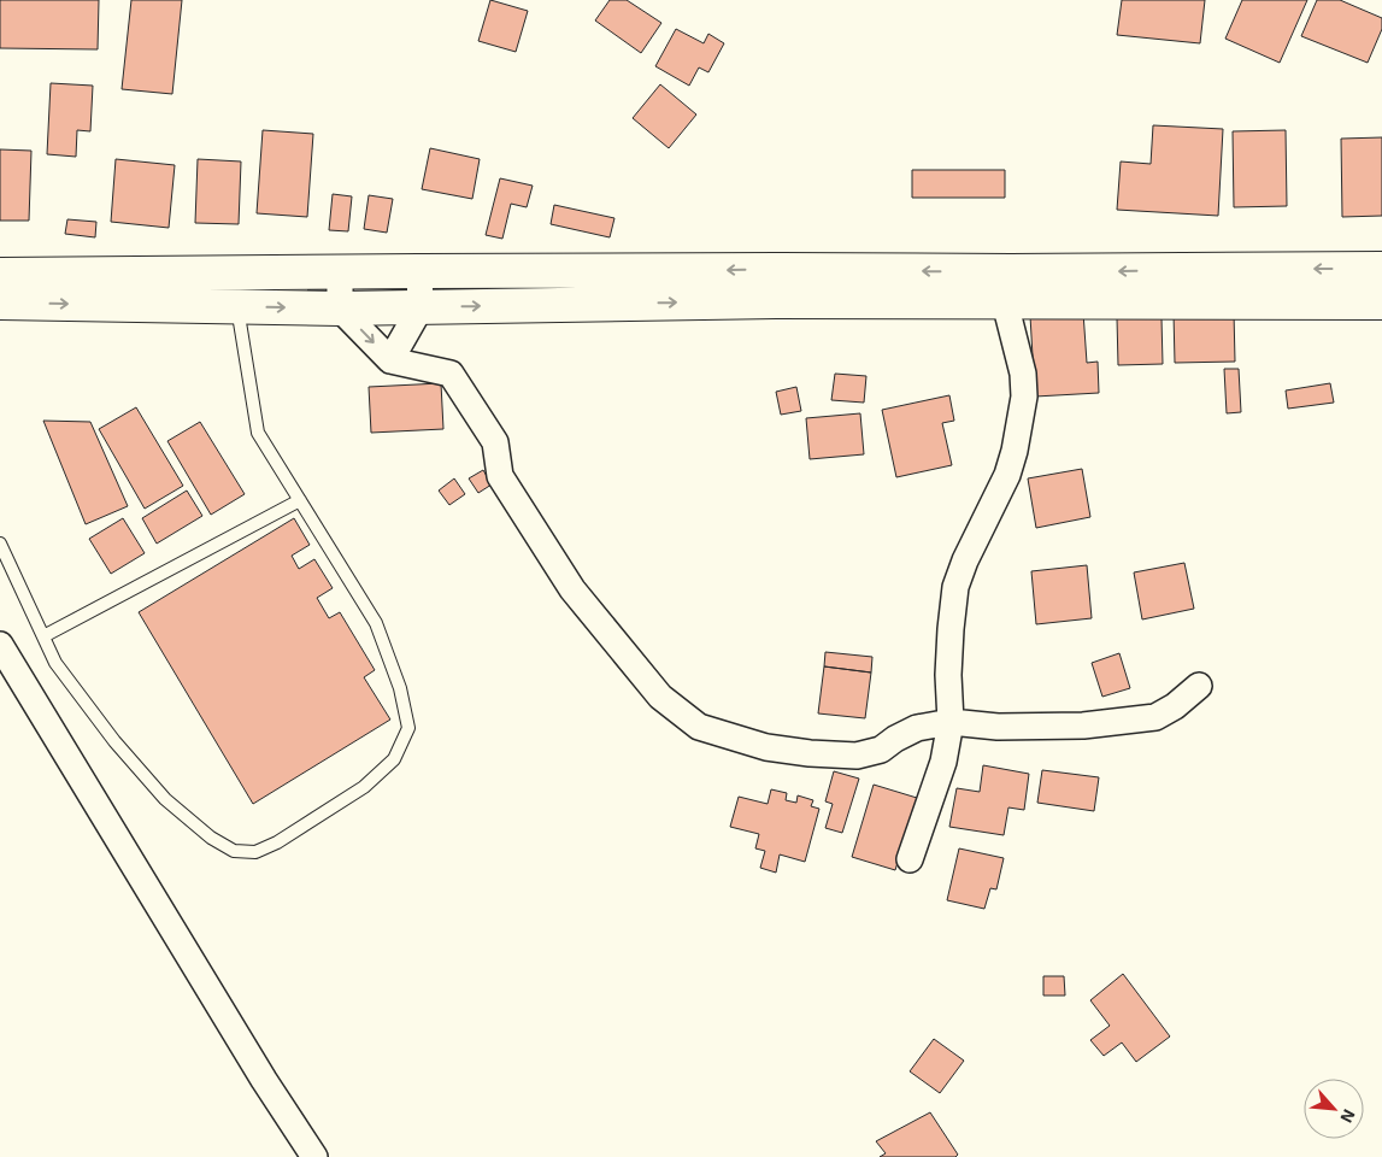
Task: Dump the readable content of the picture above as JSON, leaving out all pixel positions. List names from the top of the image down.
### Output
{
  "north": "bottom right"
}
